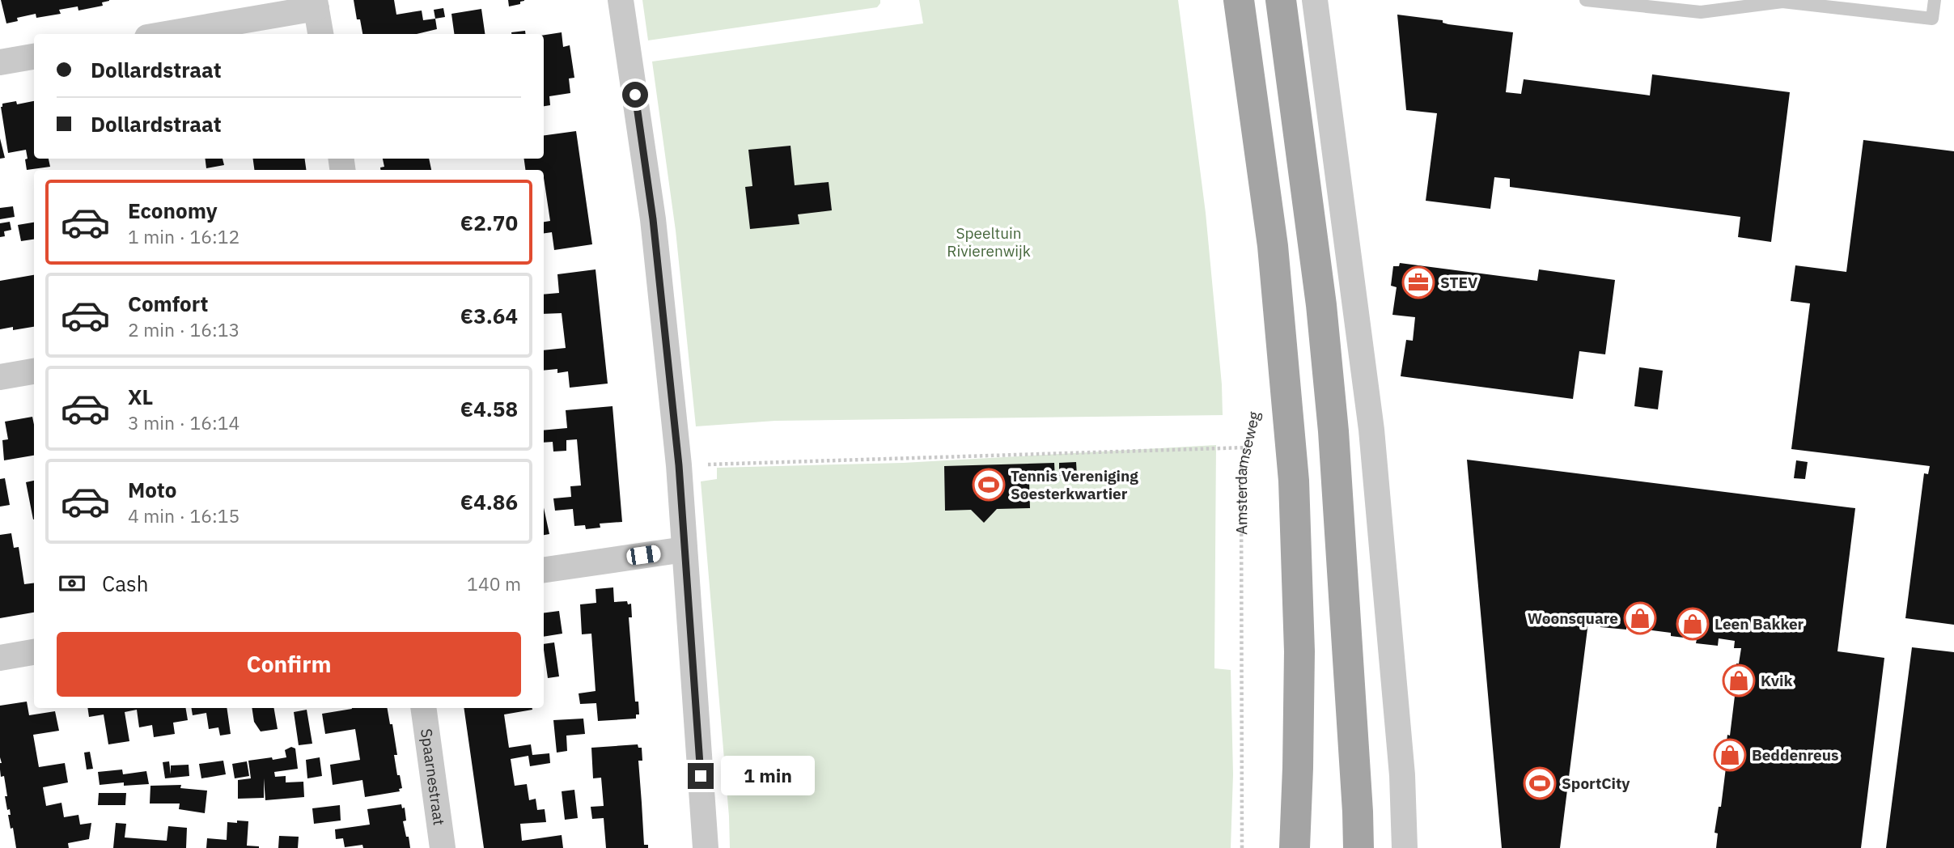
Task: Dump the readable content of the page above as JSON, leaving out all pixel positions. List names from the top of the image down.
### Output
{
  "streets": {
    "street": ["Spaarnestraat"],
    "path": ["Amsterdamseweg"]
  },
  "parks": ["Speeltuin Rivierenwijk"],
  "places": {
    "office": ["STEV"],
    "sports": ["Tennis Vereniging Soesterkwartier", "SportCity"],
    "shop": [
      "Woonsquare",
      "Leen Bakker",
      "Kvik",
      "Beddenreus"
    ]
  },
  "page": {
    "banner": ["Dollardstraat", "Dollardstraat"],
    "list": [
      {
        "name": "Economy",
        "note": "1 min · 16:12",
        "value": "€2.70"
      },
      {
        "name": "Comfort",
        "note": "2 min · 16:13",
        "value": "€3.64"
      },
      {
        "name": "XL",
        "note": "3 min · 16:14",
        "value": "€4.58"
      },
      {
        "name": "Moto",
        "note": "4 min · 16:15",
        "value": "€4.86"
      }
    ],
    "pay": ["Cash", "140 m"],
    "buttons": "Confirm",
    "bubble": "1 min"
  }
}
